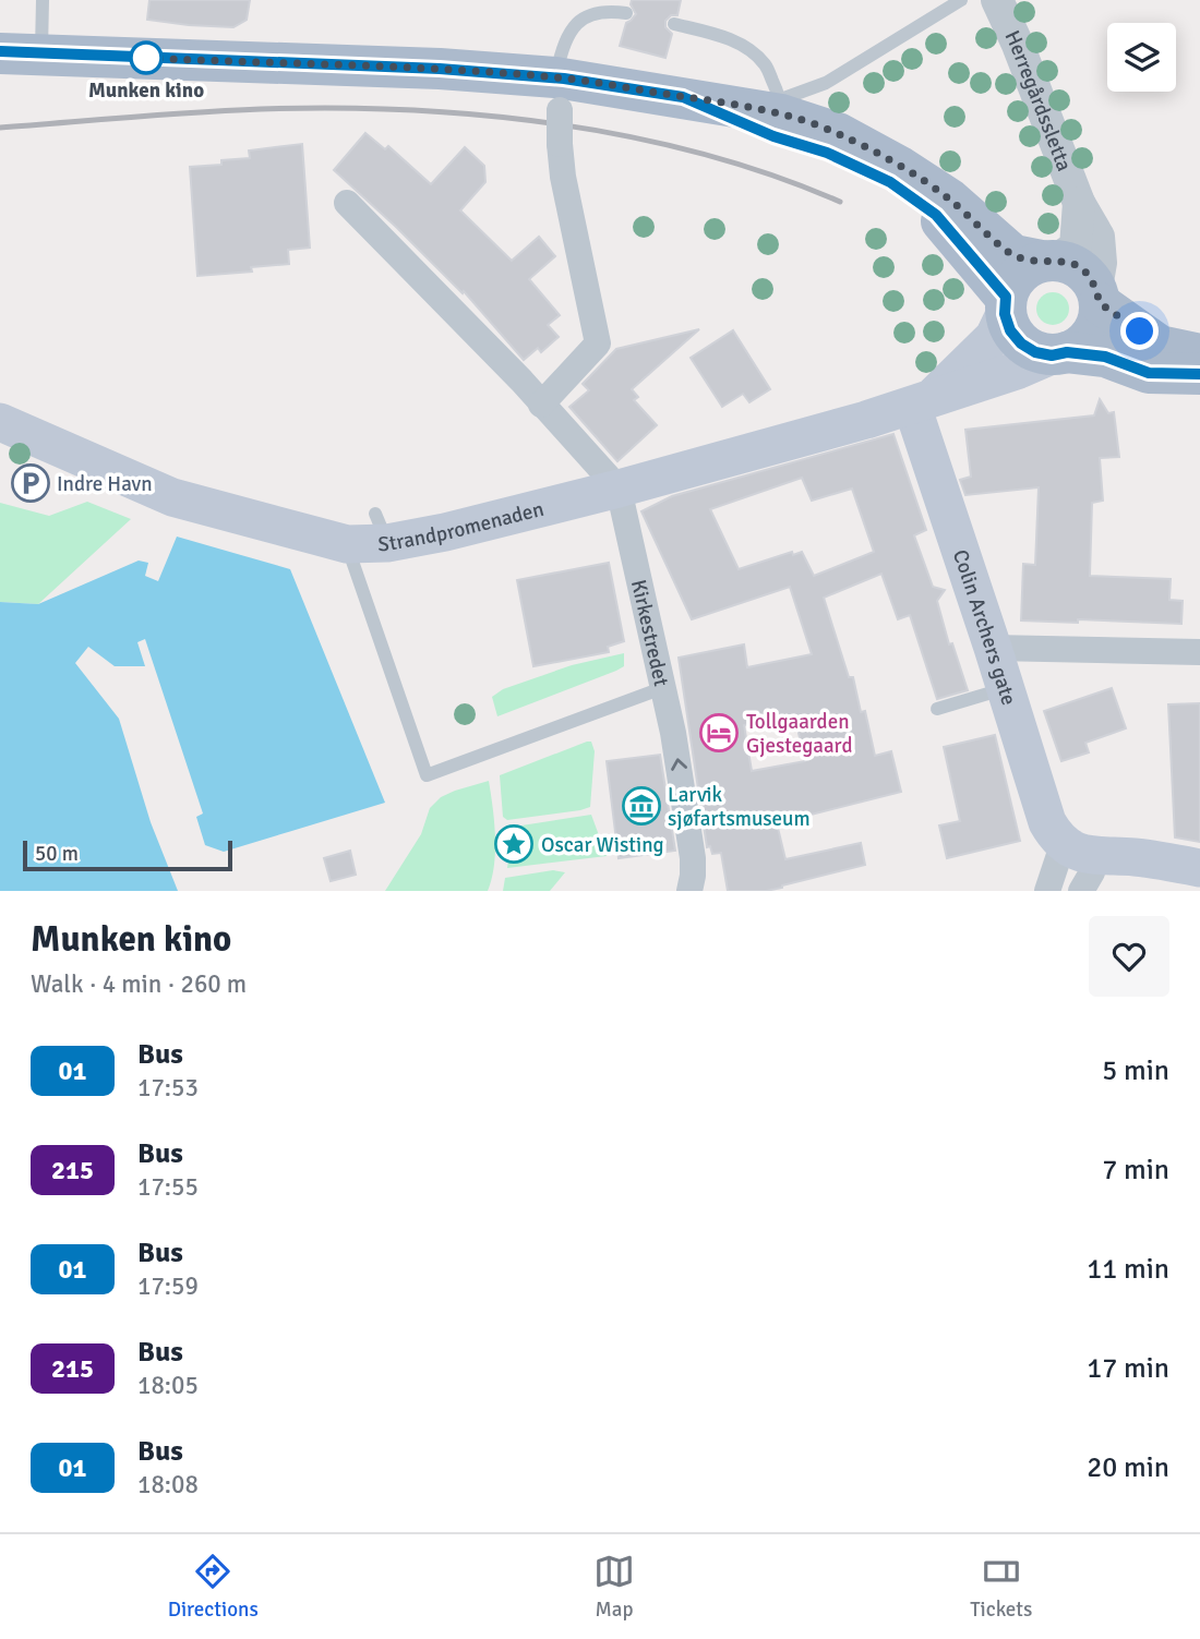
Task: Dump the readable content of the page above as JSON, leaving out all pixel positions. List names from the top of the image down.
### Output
{
  "streets": {
    "main road": ["Strandpromenaden", "Colin Archers gate"],
    "street": ["Herregårdssletta", "Kirkestredet"]
  },
  "crossings": [
    ["Herregårdssletta", "Strandpromenaden"],
    ["Strandpromenaden", "Colin Archers gate"],
    ["Strandpromenaden", "Kirkestredet"]
  ],
  "one_way": ["Kirkestredet"],
  "places": {
    "other": ["Munken kino"],
    "parking": ["Indre Havn"],
    "hotel": ["Tollgaarden Gjestegaard"],
    "museum": ["Larvik sjøfartsmuseum"],
    "place": ["Oscar Wisting"]
  },
  "lines": ["bus line 01"],
  "scale_bar": "50 m",
  "page": {
    "scale": "50 m",
    "heading": ["Munken kino", "Walk · 4 min · 260 m"],
    "list": [
      {
        "mark": "01",
        "name": "Bus",
        "note": "17:53",
        "value": "5 min"
      },
      {
        "mark": "215",
        "name": "Bus",
        "note": "17:55",
        "value": "7 min"
      },
      {
        "mark": "01",
        "name": "Bus",
        "note": "17:59",
        "value": "11 min"
      },
      {
        "mark": "215",
        "name": "Bus",
        "note": "18:05",
        "value": "17 min"
      },
      {
        "mark": "01",
        "name": "Bus",
        "note": "18:08",
        "value": "20 min"
      }
    ],
    "tabs": ["Directions", "Map", "Tickets"]
  }
}
